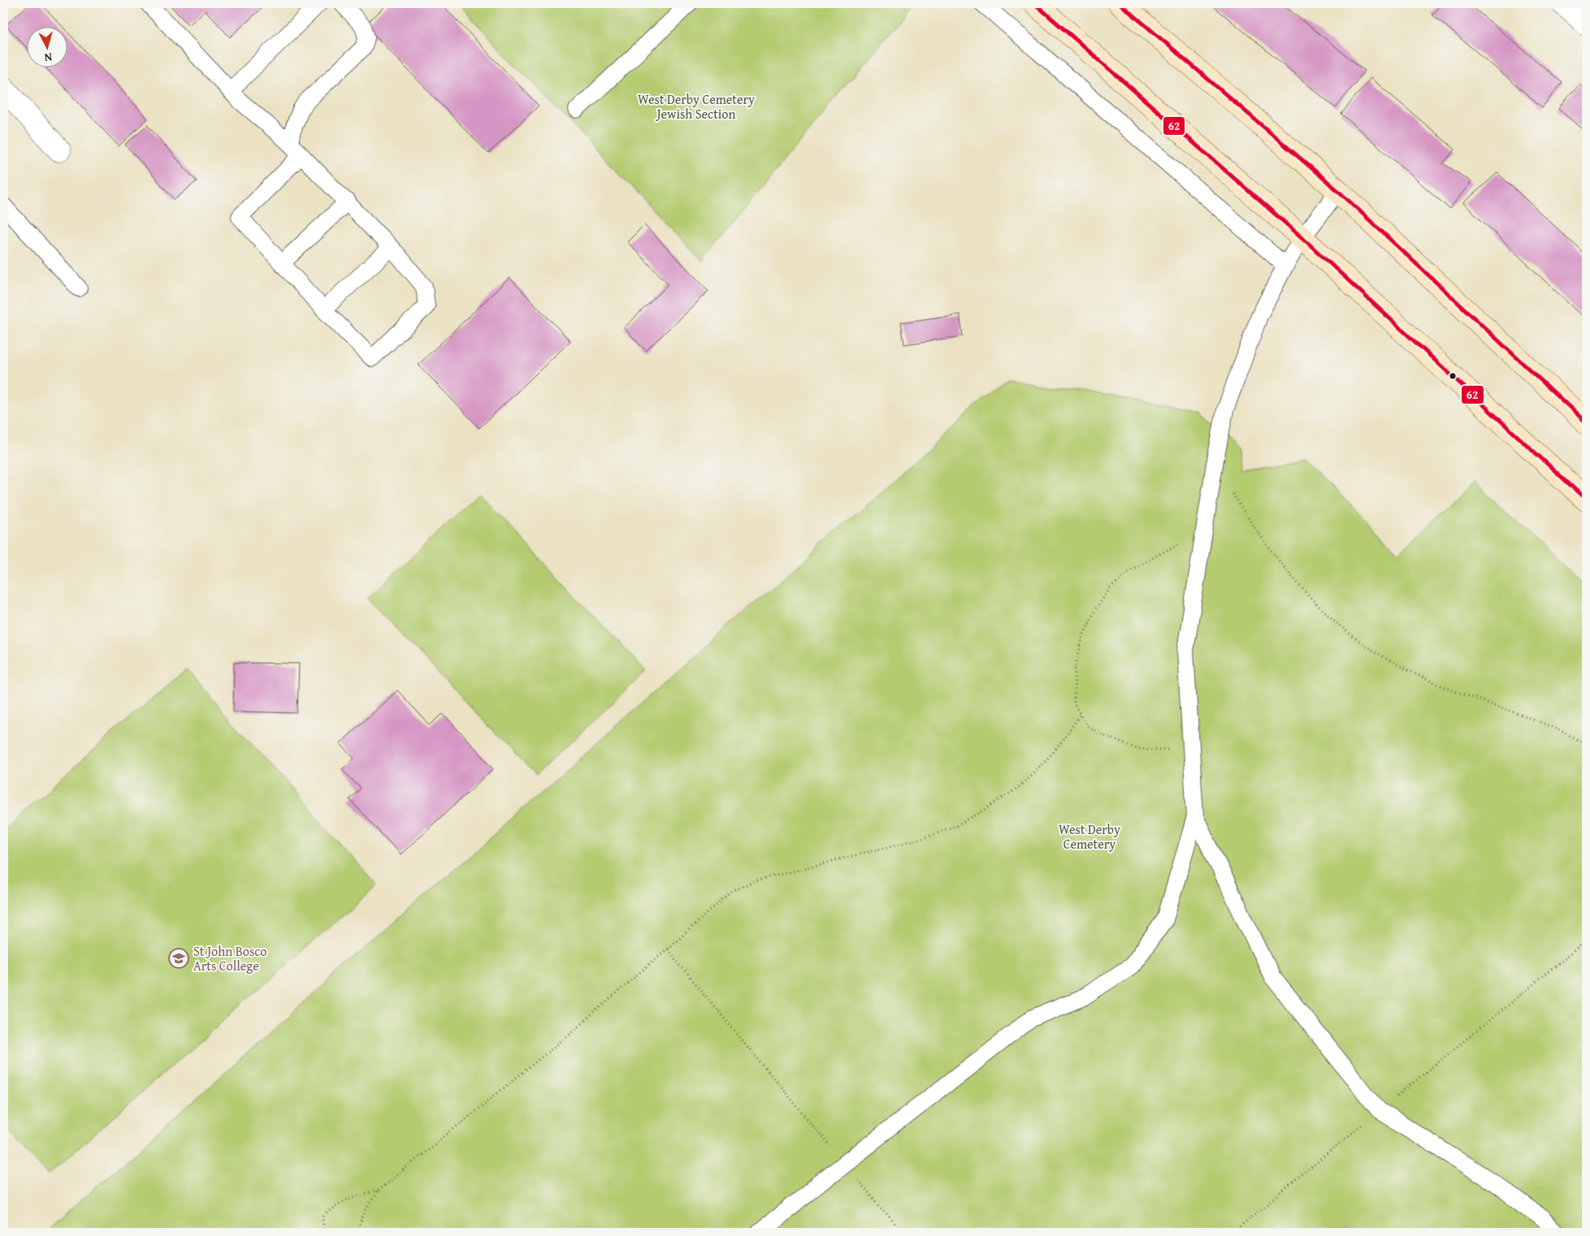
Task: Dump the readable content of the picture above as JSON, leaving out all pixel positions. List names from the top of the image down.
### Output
{
  "parks": ["West Derby Cemetery Jewish Section", "West Derby Cemetery"],
  "places": {
    "school or university": ["St John Bosco Arts College"]
  },
  "lines": ["transit line 62"],
  "north": "bottom"
}
